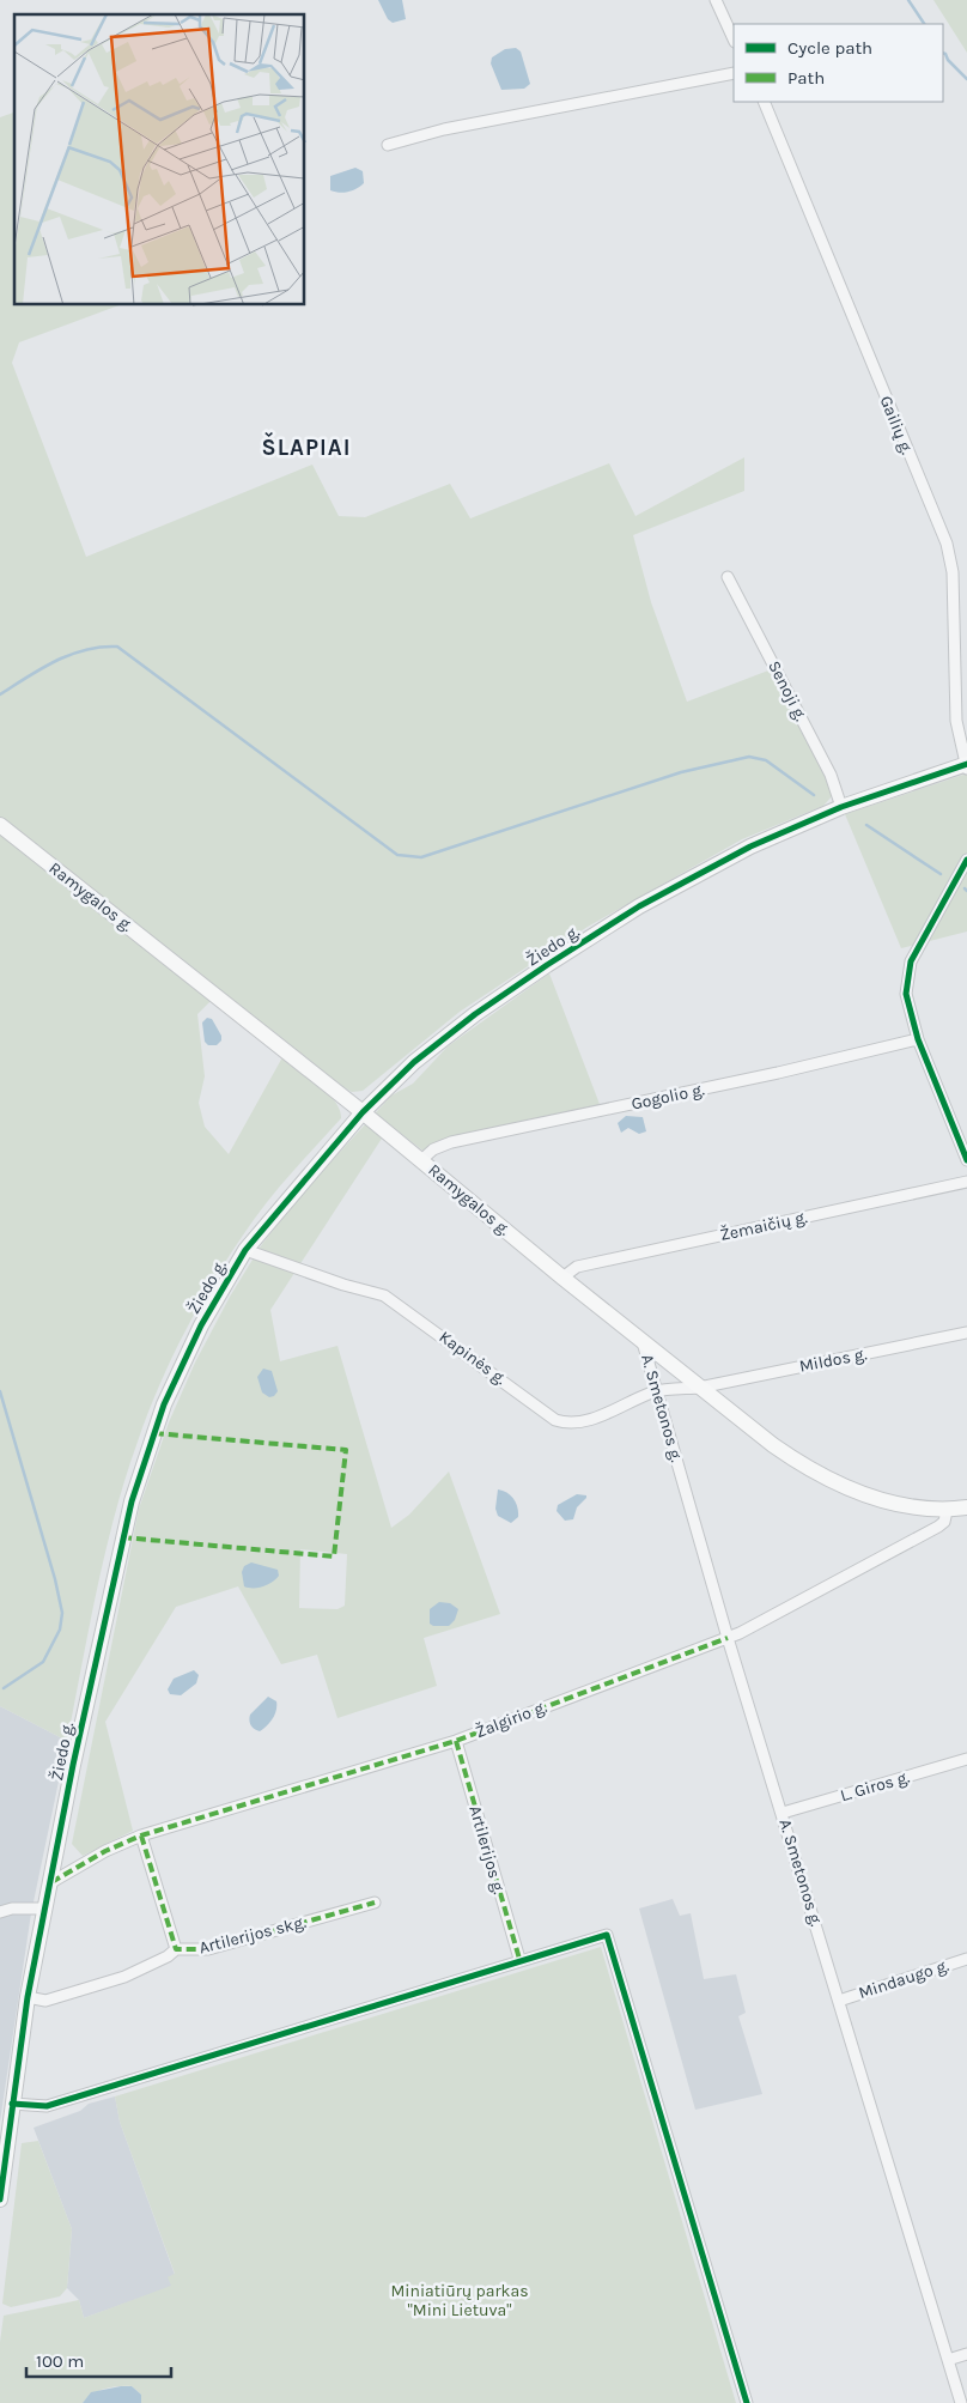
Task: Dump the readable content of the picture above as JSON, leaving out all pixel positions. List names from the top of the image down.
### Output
{
  "streets": {
    "street": [
      "Gailių g.",
      "Senoji g.",
      "Ramygalos g.",
      "Žiedo g.",
      "Gogolio g.",
      "Žemaičių g.",
      "Kapinės g.",
      "Mildos g.",
      "A. Smetonos g.",
      "Žalgirio g.",
      "L. Giros g.",
      "Artilerijos g.",
      "Artilerijos skg.",
      "Mindaugo g."
    ]
  },
  "crossings": [
    ["Gailių g.", "Žiedo g."],
    ["Senoji g.", "Žiedo g."],
    ["Ramygalos g.", "Žiedo g."],
    ["Ramygalos g.", "Gogolio g."],
    ["Ramygalos g.", "Žemaičių g."],
    ["Ramygalos g.", "Kapinės g."],
    ["Ramygalos g.", "Mildos g."],
    ["Ramygalos g.", "A. Smetonos g."],
    ["Ramygalos g.", "Žalgirio g."],
    ["Žiedo g.", "Kapinės g."],
    ["Žiedo g.", "Žalgirio g."],
    ["Kapinės g.", "Mildos g."],
    ["Kapinės g.", "A. Smetonos g."],
    ["A. Smetonos g.", "Žalgirio g."],
    ["A. Smetonos g.", "L. Giros g."],
    ["A. Smetonos g.", "Mindaugo g."],
    ["Žalgirio g.", "Artilerijos g."],
    ["Žalgirio g.", "Artilerijos skg."]
  ],
  "districts": ["ŠLAPIAI"],
  "parks": ["Miniatiūrų parkas \"Mini Lietuva\""],
  "legend": ["Cycle path", "Path"],
  "scale_bar": "100 m"
}
